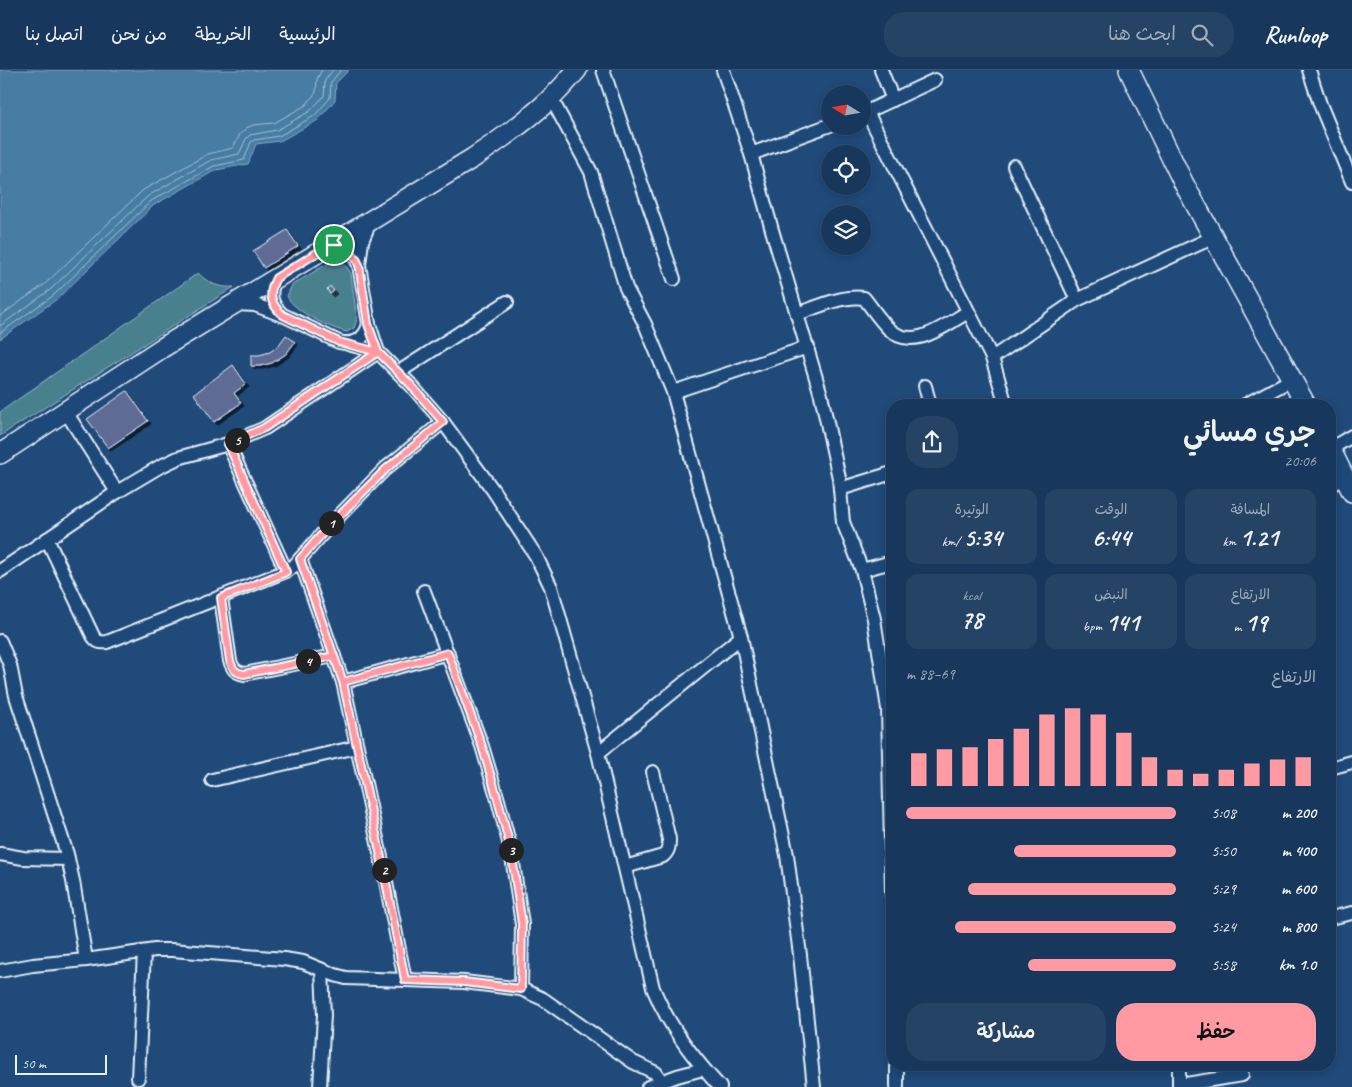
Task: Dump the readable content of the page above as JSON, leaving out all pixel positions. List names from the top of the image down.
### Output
{
  "scale_bar": "50 m",
  "north": "left",
  "page": {
    "header": "Runloop",
    "search": "ابحث هنا",
    "nav": [
      "الرئيسية",
      "الخريطة",
      "من نحن",
      "اتصل بنا"
    ],
    "heading": ["جري مسائي", "20:06"],
    "pins": [
      "5",
      "1",
      "4",
      "3",
      "2"
    ],
    "stats": [
      ["المسافة", "1.21 km"],
      ["الوقت", "6:44"],
      ["الوتيرة", "5:34 /km"],
      ["الارتفاع", "19 m"],
      ["النبض", "141 bpm"],
      ["kcal", "78"]
    ],
    "chart": ["الارتفاع", "69–88 m"],
    "list": [
      {
        "name": "200 m",
        "note": "5:08"
      },
      {
        "name": "400 m",
        "note": "5:50"
      },
      {
        "name": "600 m",
        "note": "5:29"
      },
      {
        "name": "800 m",
        "note": "5:24"
      },
      {
        "name": "1.0 km",
        "note": "5:58"
      }
    ],
    "buttons": ["حفظ", "مشاركة"],
    "scale": "50 m"
  }
}
